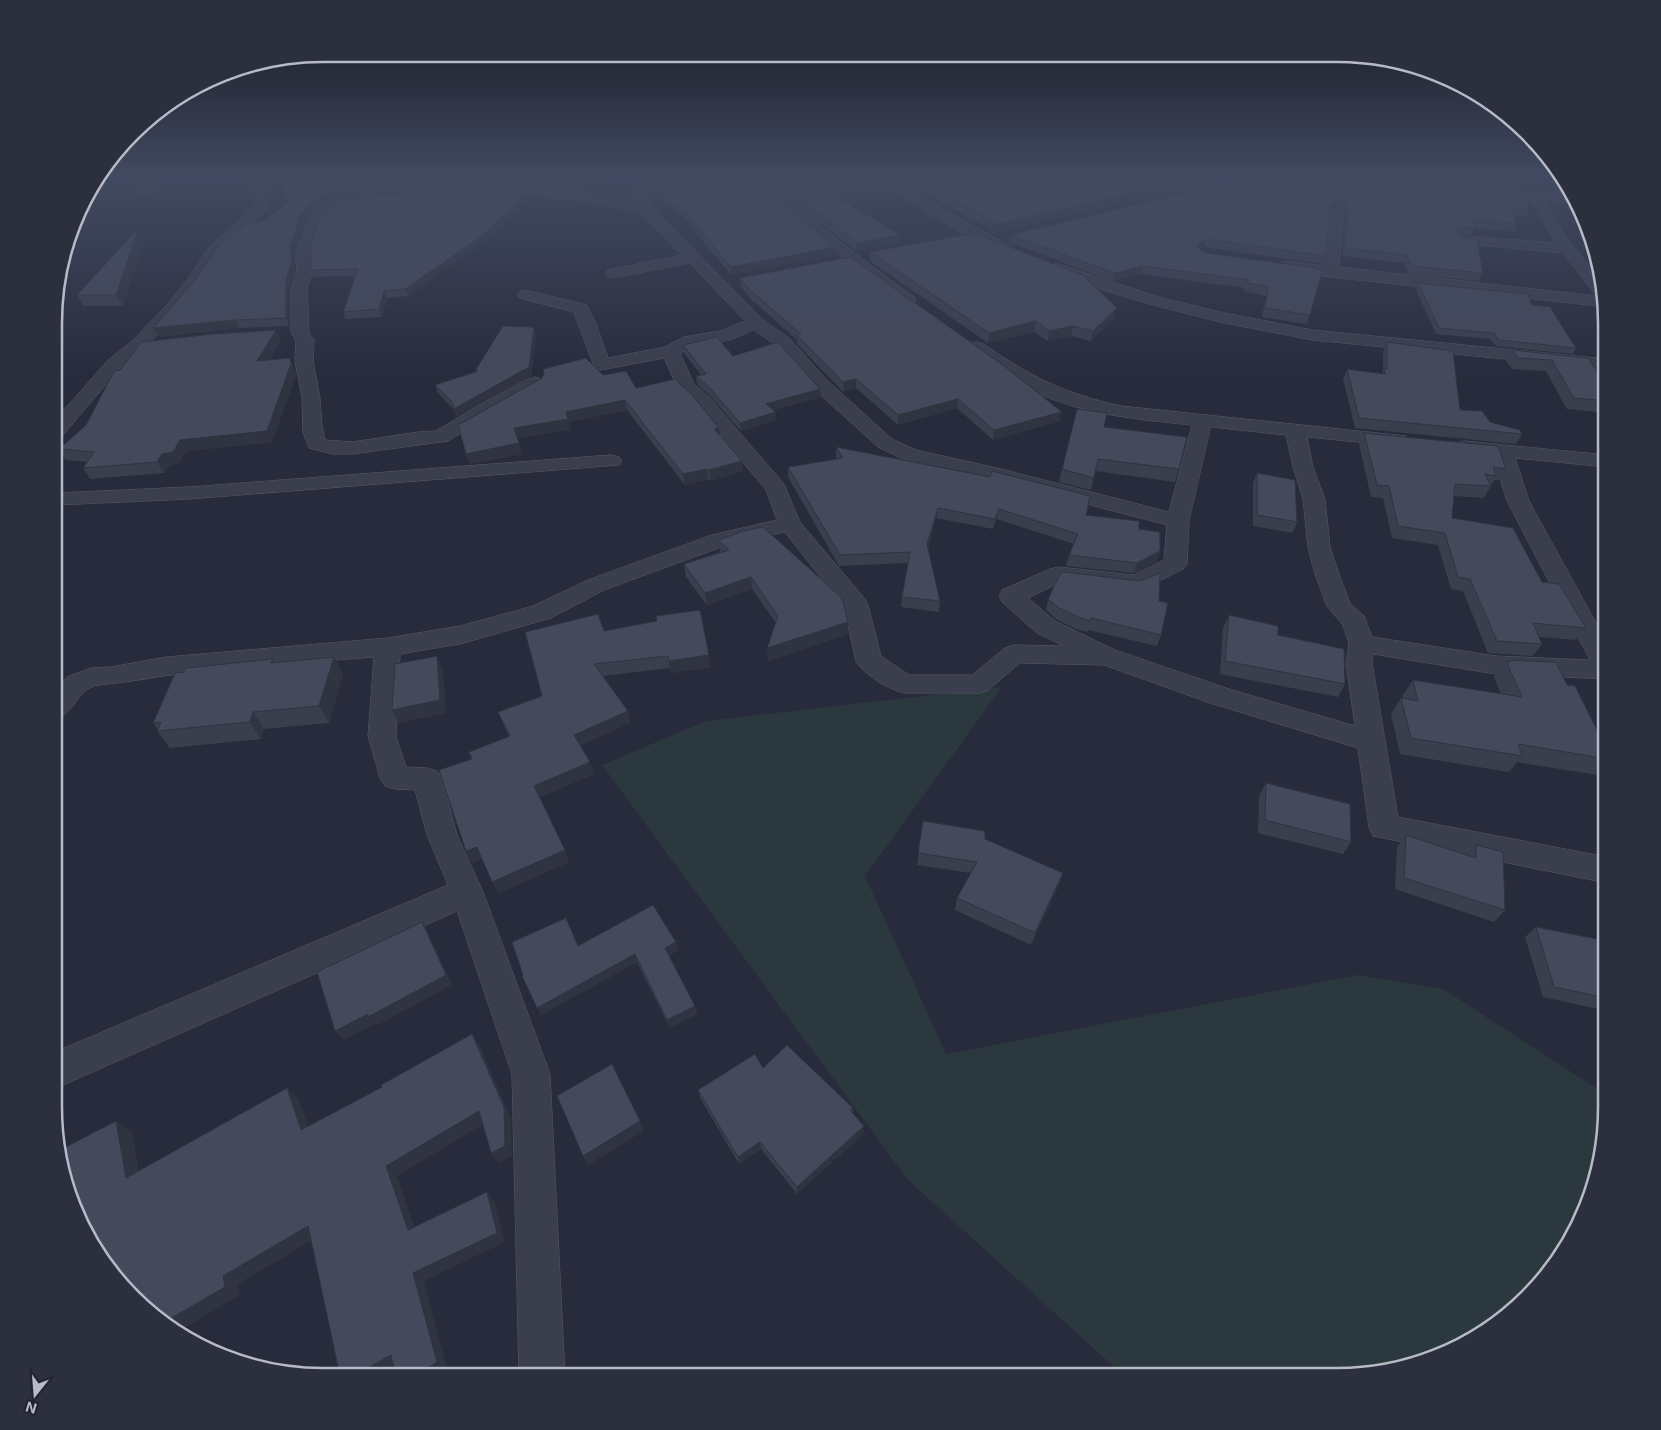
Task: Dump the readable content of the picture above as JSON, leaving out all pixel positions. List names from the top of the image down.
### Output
{
  "north": "bottom"
}
